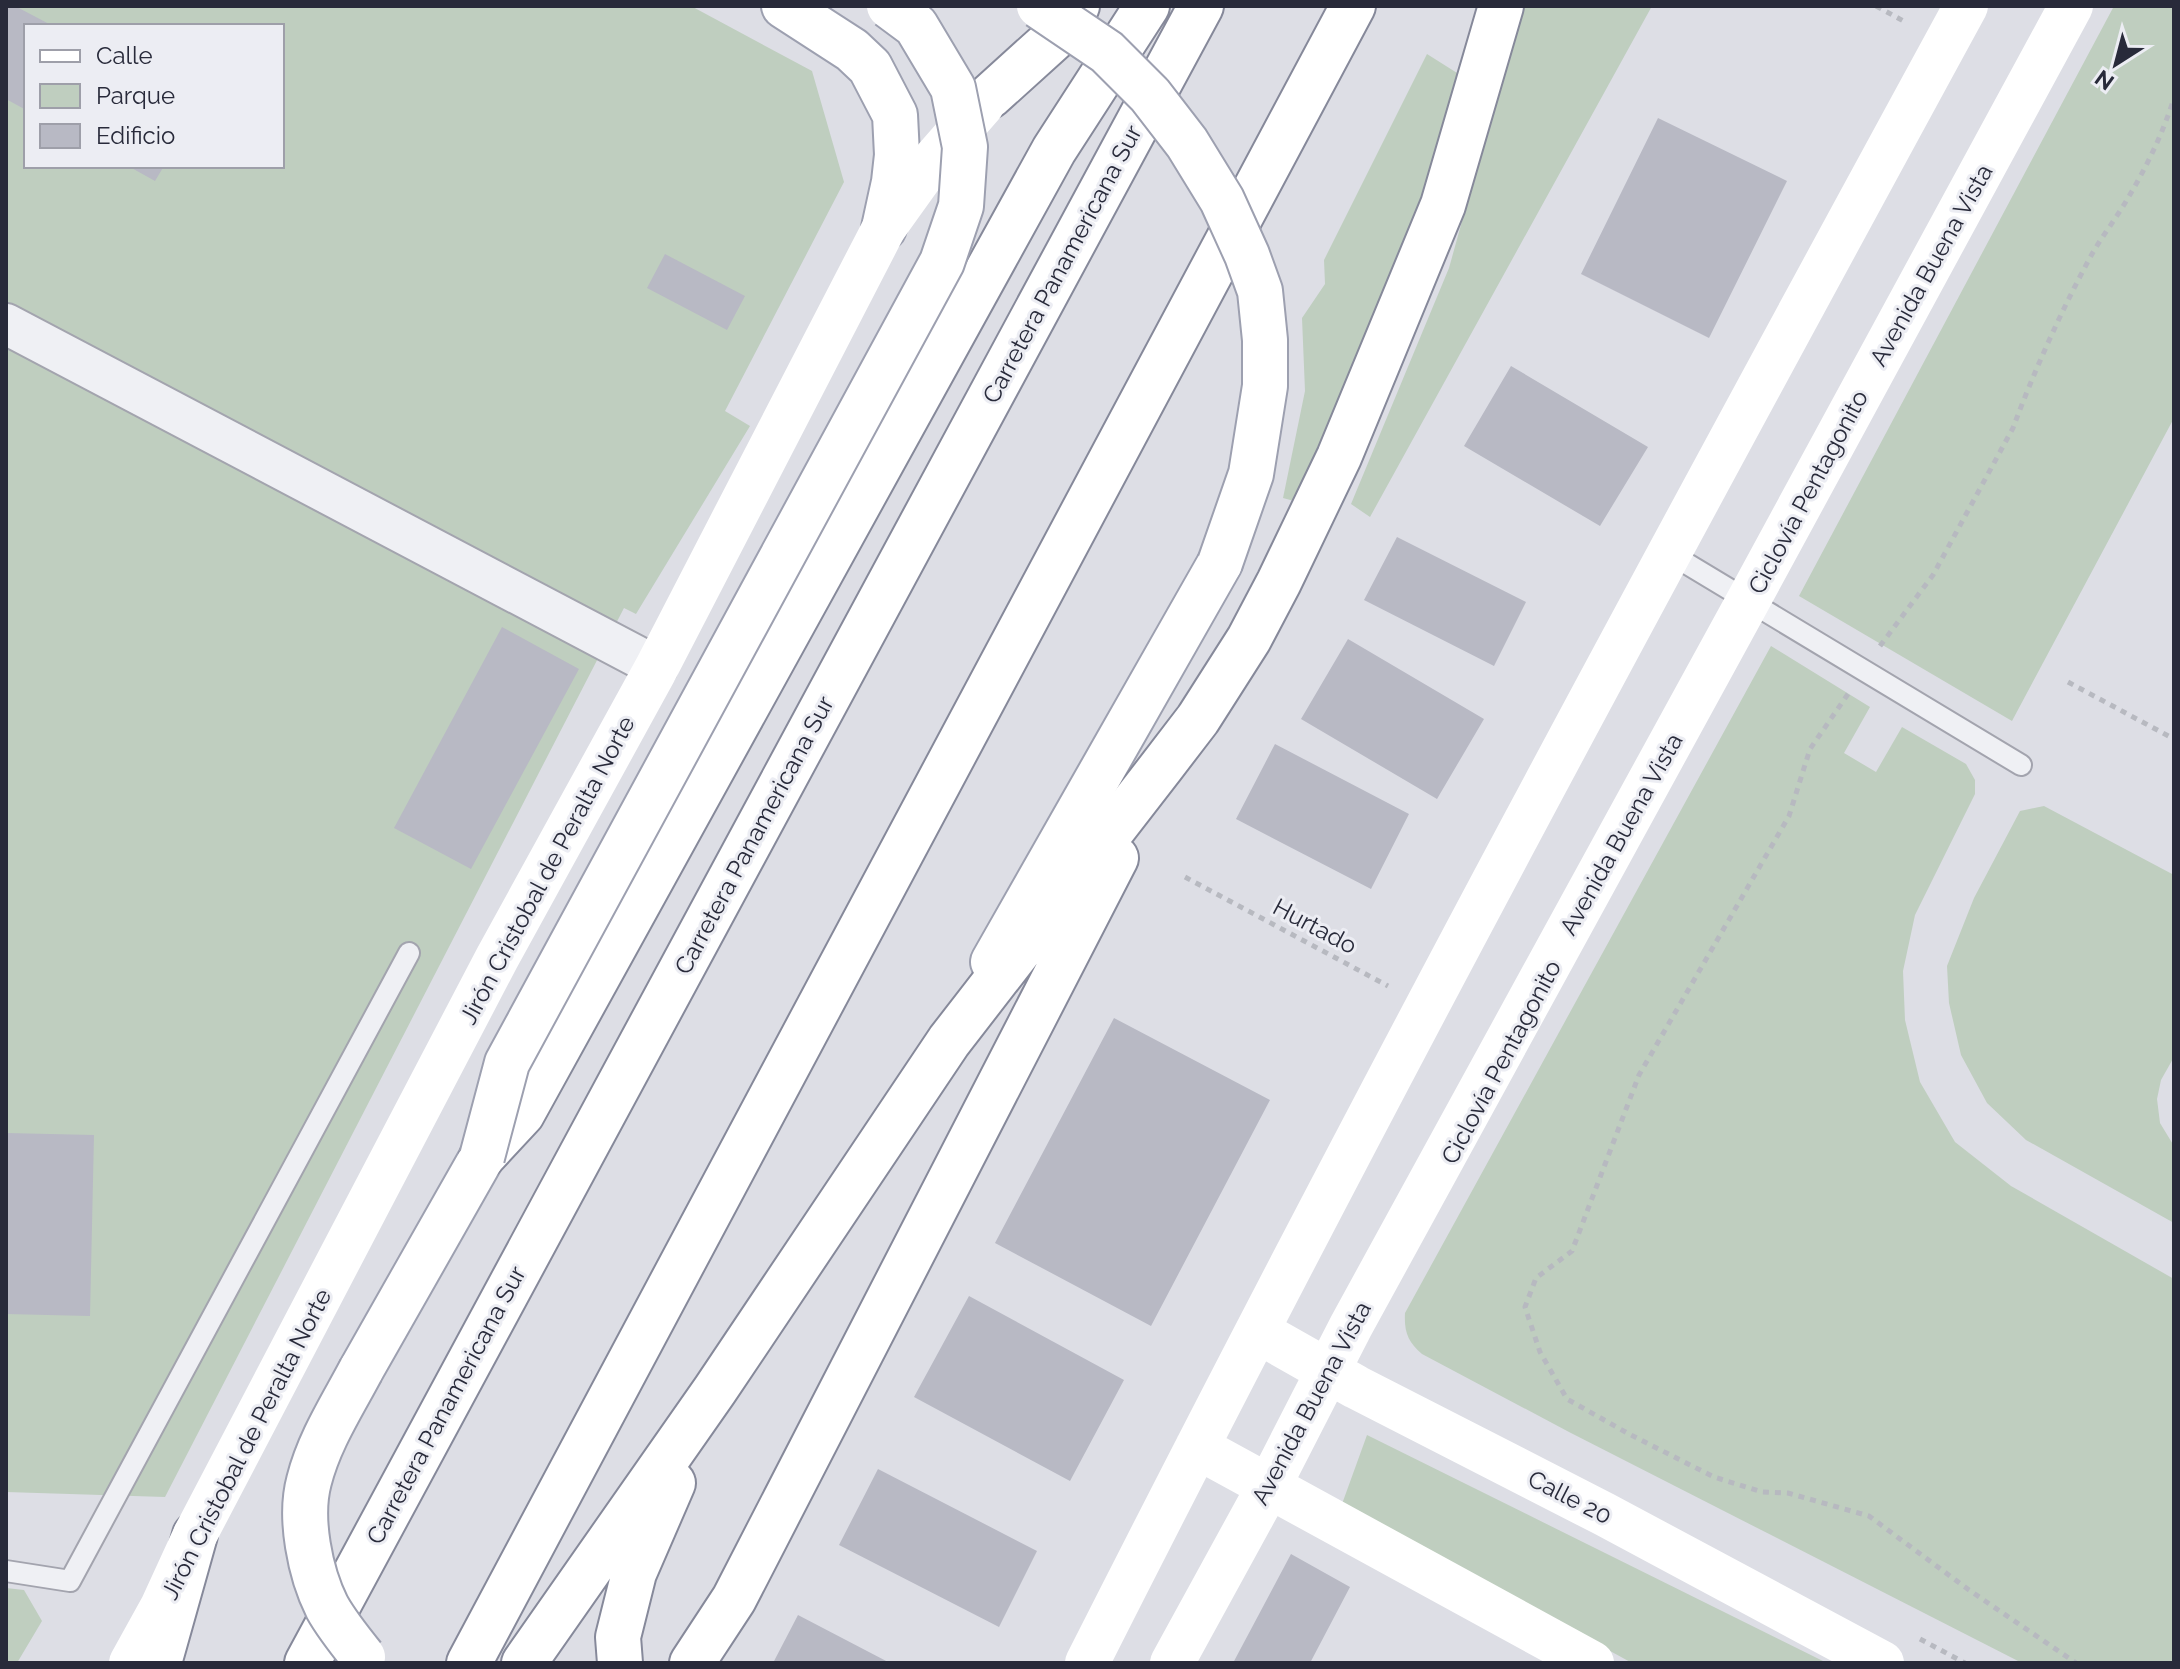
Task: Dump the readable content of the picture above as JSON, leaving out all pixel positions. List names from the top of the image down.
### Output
{
  "streets": {
    "main road": [
      "Carretera Panamericana Sur",
      "Avenida Buena Vista",
      "Jirón Cristobal de Peralta Norte",
      "Calle 20"
    ],
    "path": ["Hurtado"]
  },
  "crossings": [
    ["Avenida Buena Vista", "Calle 20"]
  ],
  "legend": ["Calle", "Parque", "Edificio"],
  "north": "bottom left"
}
